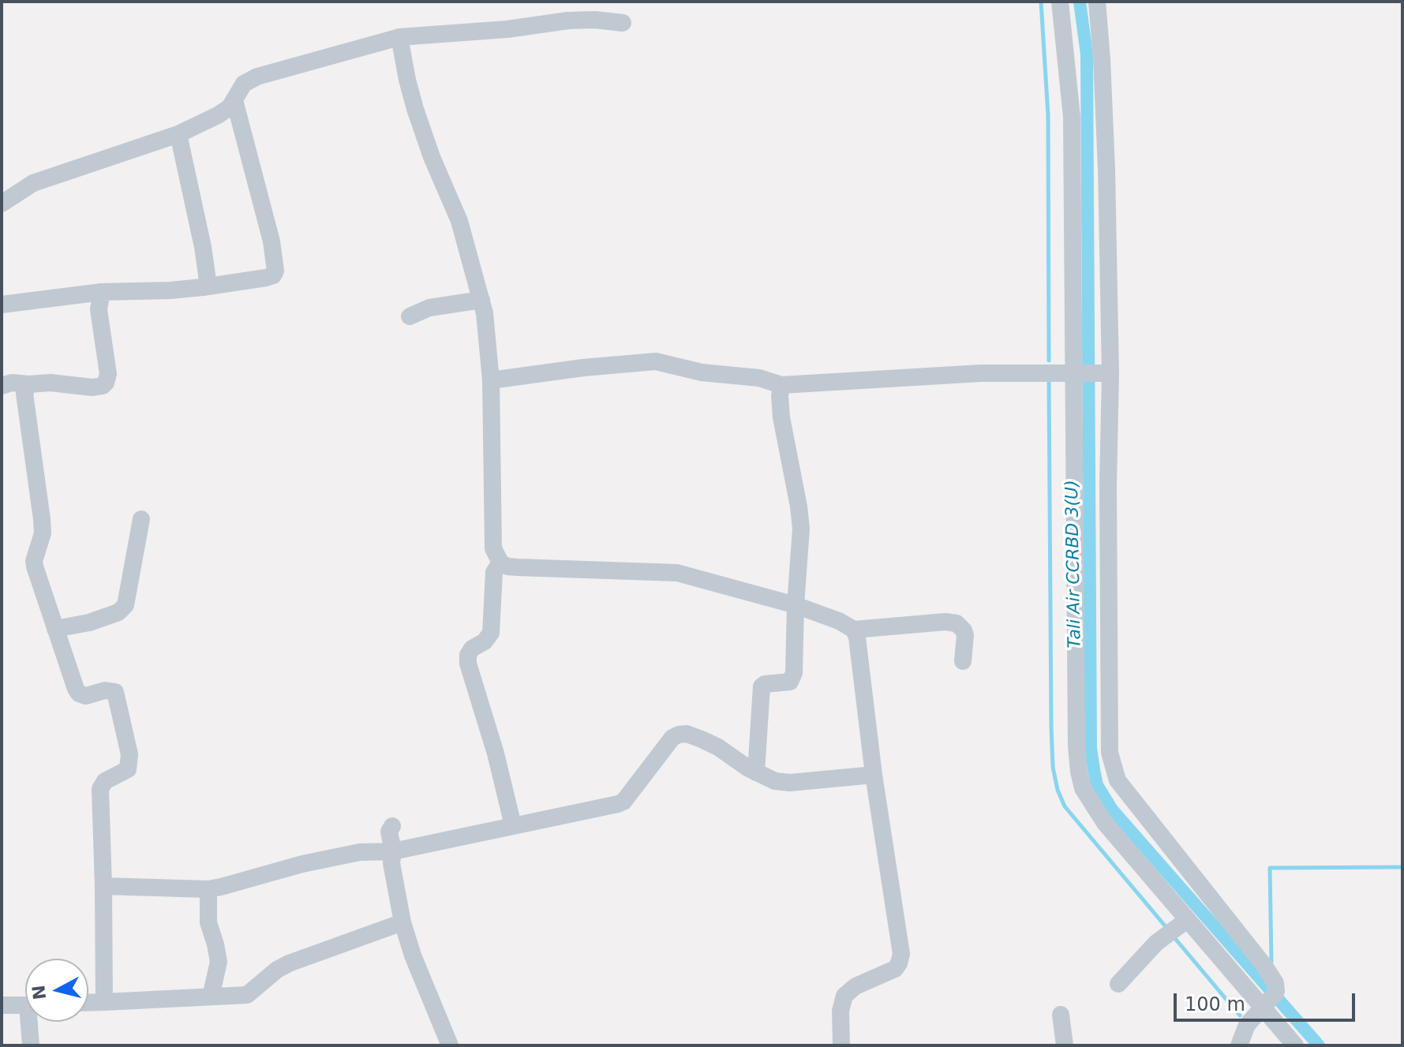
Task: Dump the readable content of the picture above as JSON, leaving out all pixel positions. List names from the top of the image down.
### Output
{
  "water": ["Tali Air CCRBD 3(U)"],
  "scale_bar": "100 m",
  "north": "left"
}
